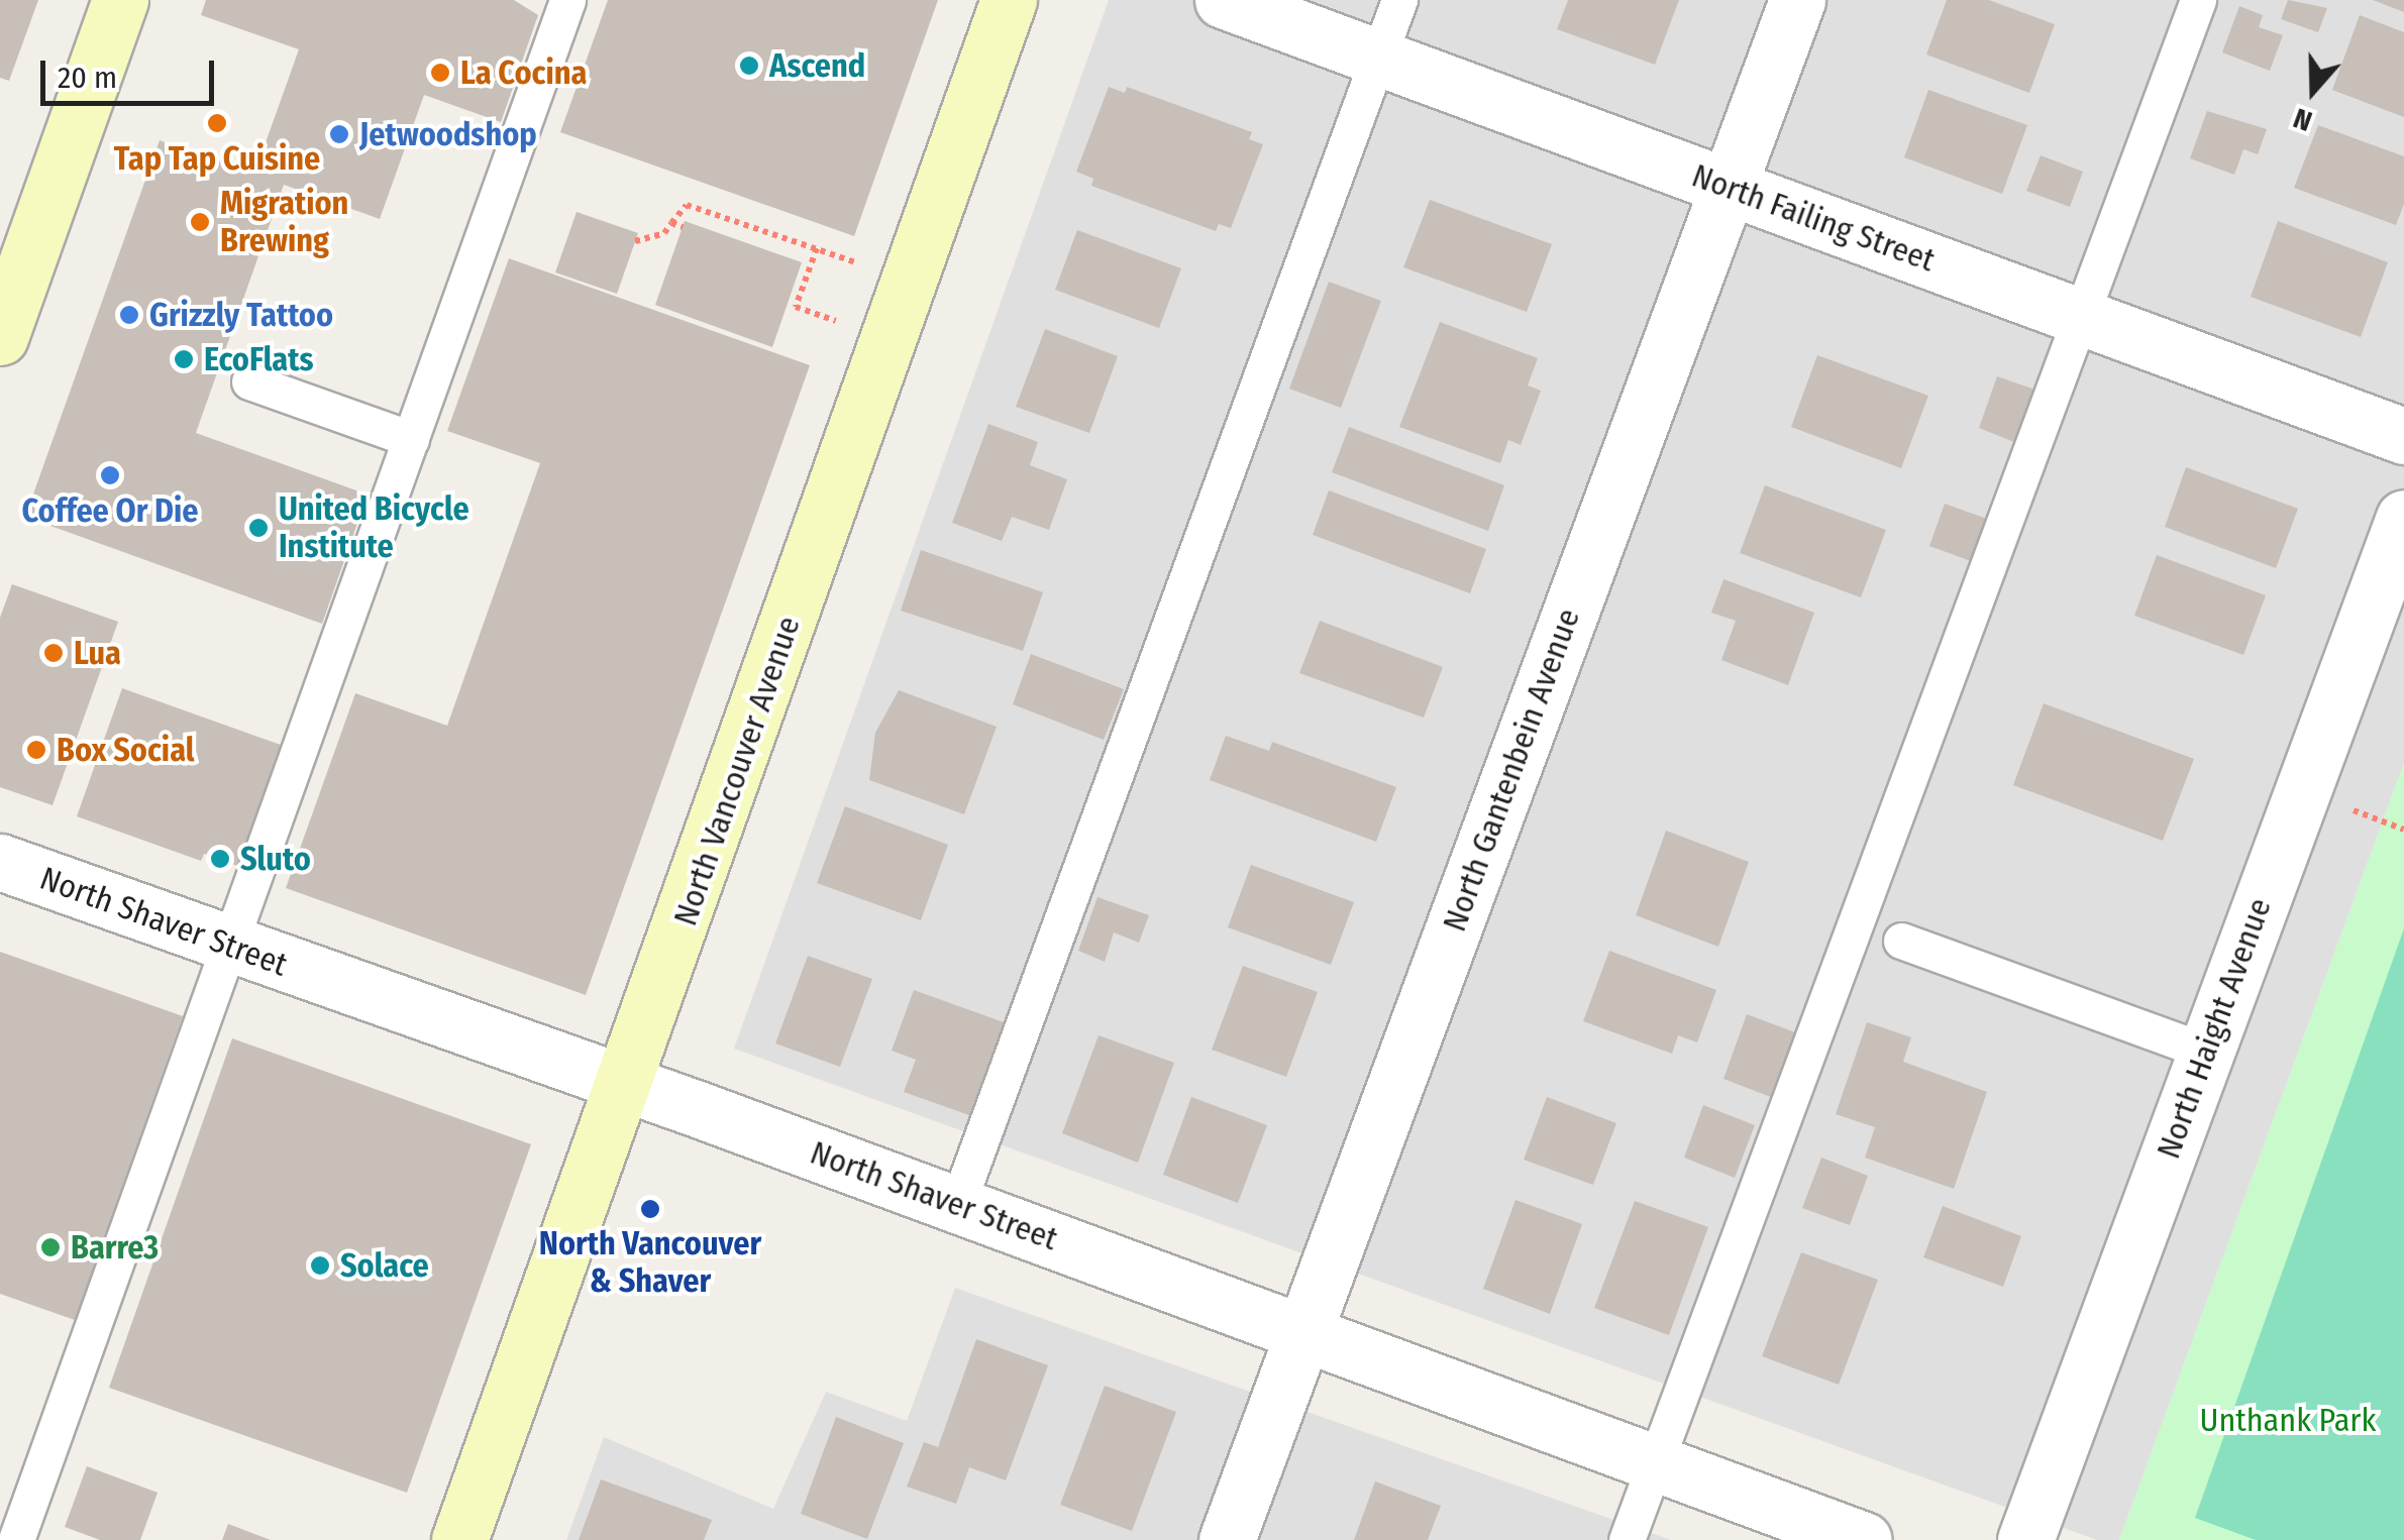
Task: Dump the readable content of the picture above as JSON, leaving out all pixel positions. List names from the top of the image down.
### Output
{
  "streets": {
    "main road": ["North Vancouver Avenue"],
    "street": [
      "North Failing Street",
      "North Gantenbein Avenue",
      "North Shaver Street",
      "North Haight Avenue"
    ]
  },
  "crossings": [
    ["North Failing Street", "North Gantenbein Avenue"],
    ["North Gantenbein Avenue", "North Shaver Street"],
    ["North Vancouver Avenue", "North Shaver Street"]
  ],
  "parks": ["Unthank Park"],
  "places": [
    "Ascend",
    "La Cocina",
    "Tap Tap Cuisine",
    "Jetwoodshop",
    "Migration Brewing",
    "Grizzly Tattoo",
    "EcoFlats",
    "Coffee Or Die",
    "United Bicycle Institute",
    "Lua",
    "Box Social",
    "Sluto",
    "North Vancouver & Shaver",
    "Barre3",
    "Solace"
  ],
  "scale_bar": "20 m",
  "north": "bottom"
}
